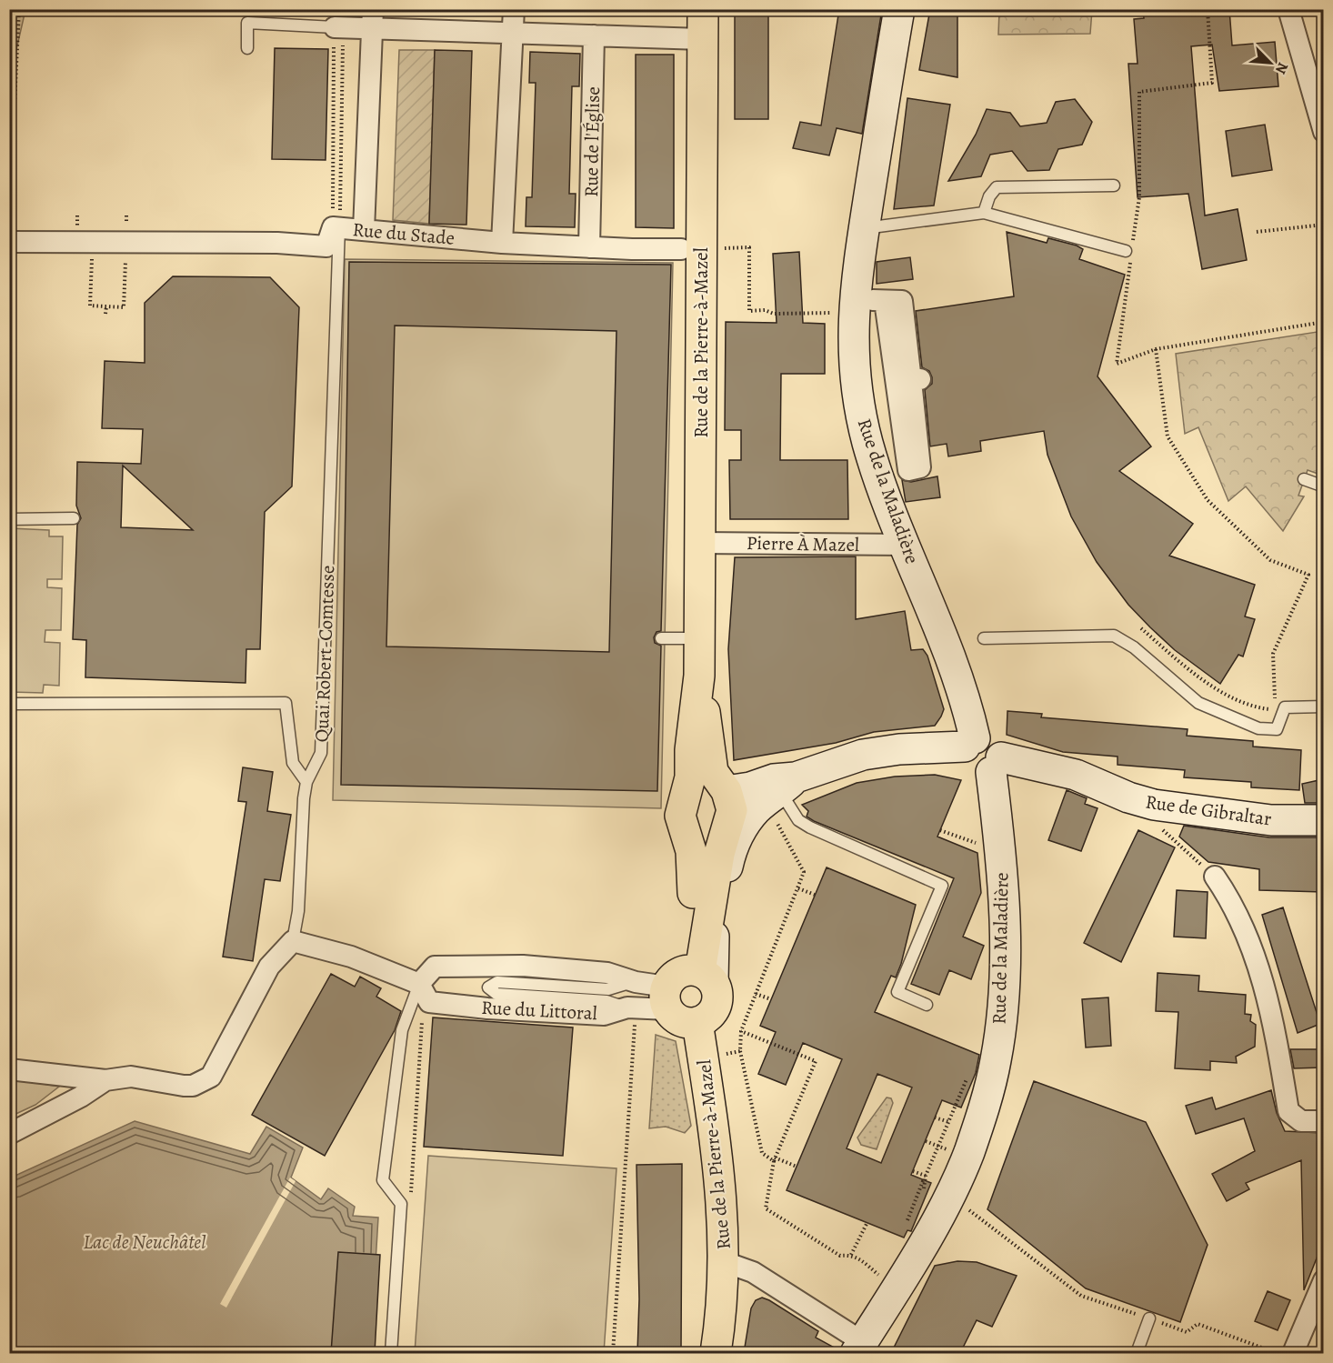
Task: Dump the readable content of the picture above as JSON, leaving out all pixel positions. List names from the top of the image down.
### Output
{
  "streets": {
    "main road": ["Rue de la Pierre-à-Mazel"],
    "street": [
      "Rue de l'Église",
      "Rue du Stade",
      "Rue de la Maladière",
      "Pierre À Mazel",
      "Rue de Gibraltar",
      "Rue du Littoral"
    ],
    "lane": ["Quai Robert-Comtesse"]
  },
  "crossings": [
    ["Rue de l'Église", "Rue du Stade"],
    ["Rue du Stade", "Quai Robert-Comtesse"],
    ["Rue de la Pierre-à-Mazel", "Pierre À Mazel"],
    ["Rue de la Pierre-à-Mazel", "Rue du Littoral"],
    ["Rue de la Maladière", "Pierre À Mazel"],
    ["Rue de la Maladière", "Rue de Gibraltar"],
    ["Quai Robert-Comtesse", "Rue du Littoral"]
  ],
  "water": ["Lac de Neuchâtel"],
  "north": "bottom right"
}
